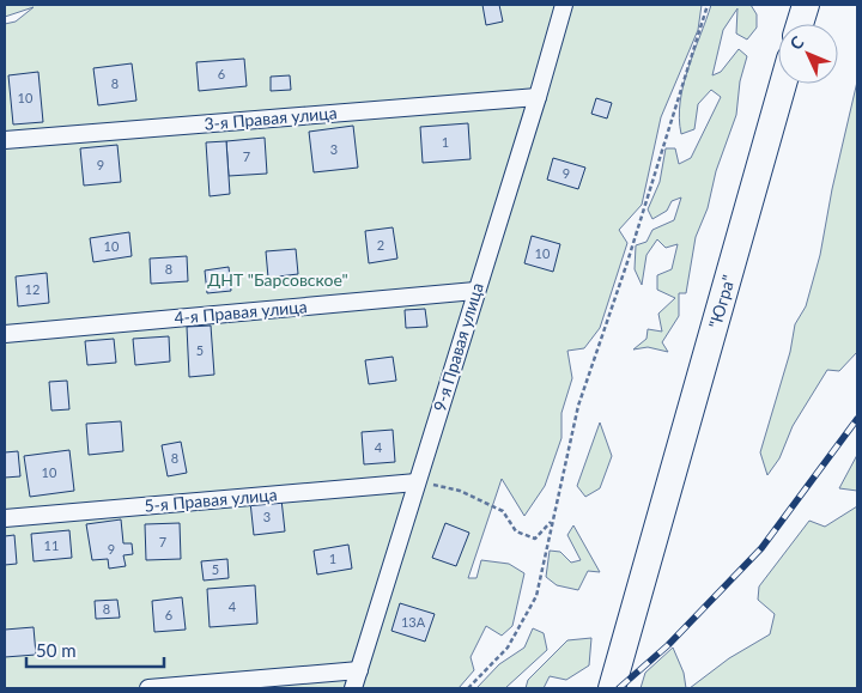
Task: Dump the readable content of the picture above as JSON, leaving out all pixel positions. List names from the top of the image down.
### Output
{
  "streets": {
    "highway": ["\"Югра\""],
    "street": [
      "3-я Правая улица",
      "4-я Правая улица",
      "9-я Правая улица",
      "5-я Правая улица"
    ]
  },
  "crossings": [
    ["3-я Правая улица", "9-я Правая улица"],
    ["4-я Правая улица", "9-я Правая улица"],
    ["9-я Правая улица", "5-я Правая улица"]
  ],
  "parks": ["ДНТ \"Барсовское\""],
  "house_numbers": [
    "6",
    "8",
    "10",
    "1",
    "3",
    "7",
    "9",
    "9",
    "2",
    "10",
    "10",
    "8",
    "12",
    "5",
    "4",
    "8",
    "10",
    "3",
    "7",
    "11",
    "9",
    "1",
    "5",
    "4",
    "8",
    "6",
    "13А"
  ],
  "scale_bar": "50 m",
  "north": "top left"
}
